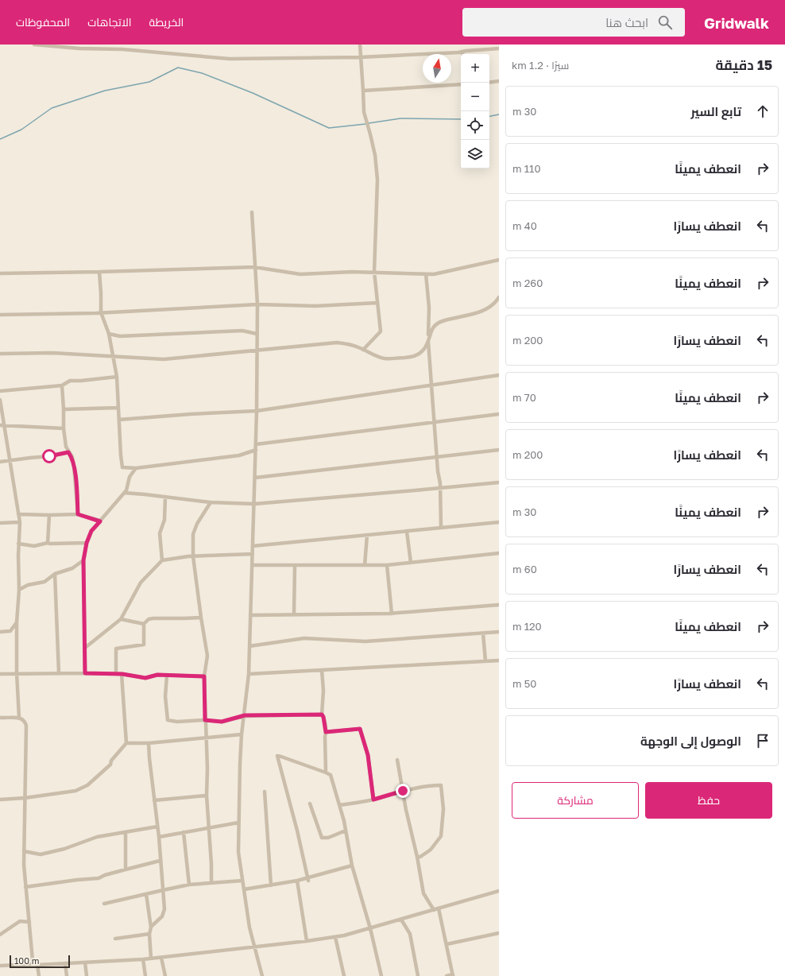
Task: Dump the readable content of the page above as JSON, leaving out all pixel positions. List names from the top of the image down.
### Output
{
  "scale_bar": "100 m",
  "north": "top",
  "page": {
    "header": "Gridwalk",
    "search": "ابحث هنا",
    "nav": ["الخريطة", "الاتجاهات", "المحفوظات"],
    "heading": ["15 دقيقة", "سيرًا · 1.2 km"],
    "map_buttons": ["+", "−"],
    "list": [
      ["تابع السير", "30 m"],
      ["انعطف يمينًا", "110 m"],
      ["انعطف يسارًا", "40 m"],
      ["انعطف يمينًا", "260 m"],
      ["انعطف يسارًا", "200 m"],
      ["انعطف يمينًا", "70 m"],
      ["انعطف يسارًا", "200 m"],
      ["انعطف يمينًا", "30 m"],
      ["انعطف يسارًا", "60 m"],
      ["انعطف يمينًا", "120 m"],
      ["انعطف يسارًا", "50 m"],
      "الوصول إلى الوجهة"
    ],
    "buttons": ["حفظ", "مشاركة"],
    "scale": "100 m"
  }
}
